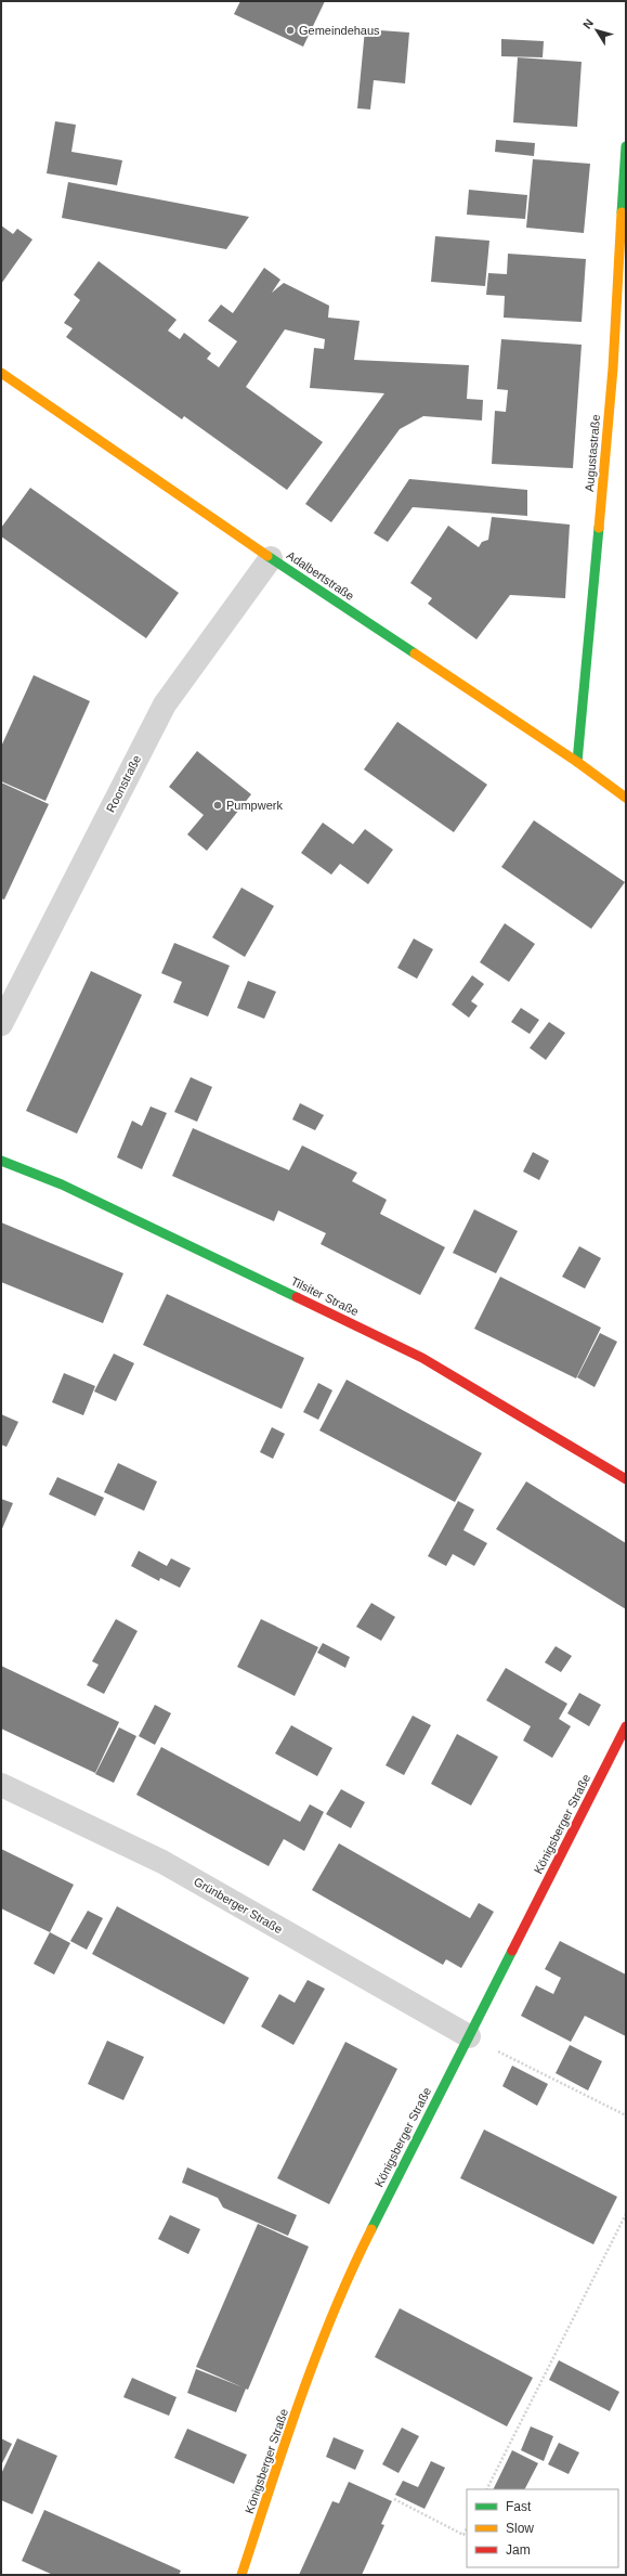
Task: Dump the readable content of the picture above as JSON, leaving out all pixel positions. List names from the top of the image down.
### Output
{
  "streets": {
    "street": [
      "Augustastraße",
      "Adalbertstraße",
      "Roonstraße",
      "Tilsiter Straße",
      "Königsberger Straße",
      "Grünberger Straße"
    ]
  },
  "crossings": [
    ["Augustastraße", "Adalbertstraße"],
    ["Adalbertstraße", "Roonstraße"],
    ["Königsberger Straße", "Grünberger Straße"]
  ],
  "places": ["Gemeindehaus", "Pumpwerk"],
  "legend": ["Fast", "Slow", "Jam"],
  "north": "top left"
}
